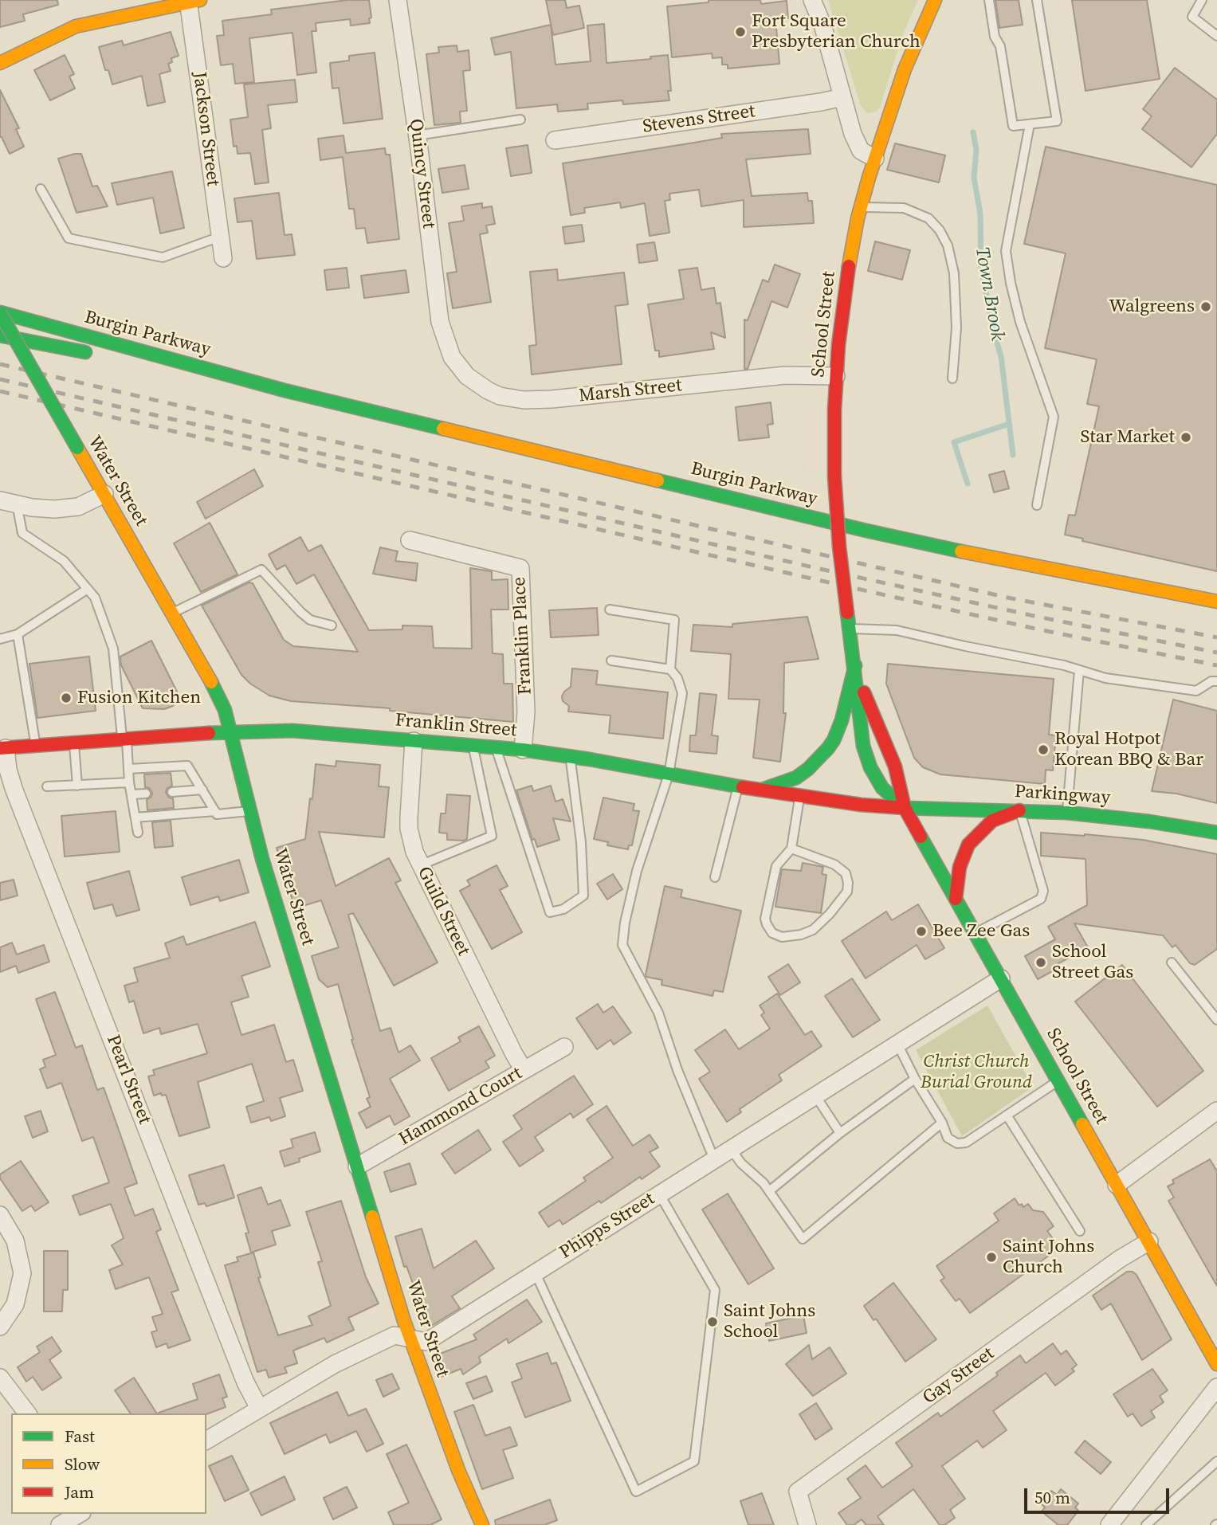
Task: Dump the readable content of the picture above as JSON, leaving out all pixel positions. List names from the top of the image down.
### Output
{
  "streets": {
    "main road": [
      "School Street",
      "Burgin Parkway",
      "Water Street",
      "Franklin Street",
      "Parkingway"
    ],
    "street": [
      "Stevens Street",
      "Jackson Street",
      "Quincy Street",
      "Marsh Street",
      "Franklin Place",
      "Guild Street",
      "Pearl Street",
      "Hammond Court",
      "Phipps Street",
      "Gay Street"
    ]
  },
  "crossings": [
    ["Quincy Street", "Marsh Street"],
    ["School Street", "Marsh Street"],
    ["School Street", "Franklin Street"],
    ["School Street", "Parkingway"],
    ["School Street", "Phipps Street"],
    ["School Street", "Gay Street"],
    ["Burgin Parkway", "Water Street"],
    ["Water Street", "Franklin Street"],
    ["Water Street", "Hammond Court"],
    ["Water Street", "Phipps Street"],
    ["Franklin Place", "Franklin Street"],
    ["Franklin Street", "Parkingway"],
    ["Franklin Street", "Guild Street"],
    ["Franklin Street", "Pearl Street"],
    ["Guild Street", "Hammond Court"],
    ["Pearl Street", "Phipps Street"]
  ],
  "water": ["Town Brook"],
  "parks": ["Christ Church Burial Ground"],
  "places": [
    "Fort Square Presbyterian Church",
    "Walgreens",
    "Star Market",
    "Fusion Kitchen",
    "Royal Hotpot Korean BBQ & Bar",
    "Bee Zee Gas",
    "School Street Gas",
    "Saint Johns Church",
    "Saint Johns School"
  ],
  "legend": ["Fast", "Slow", "Jam"],
  "scale_bar": "50 m"
}
